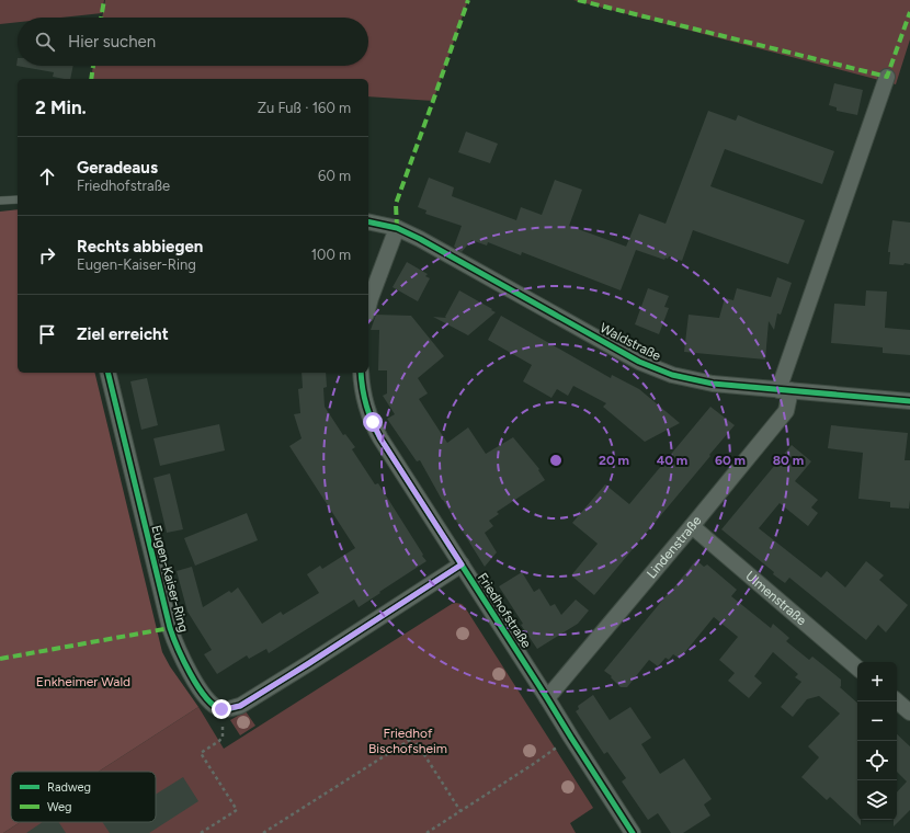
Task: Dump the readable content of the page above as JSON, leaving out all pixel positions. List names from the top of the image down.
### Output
{
  "streets": {
    "street": [
      "Waldstraße",
      "Lindenstraße",
      "Eugen-Kaiser-Ring",
      "Ulmenstraße",
      "Friedhofstraße"
    ]
  },
  "crossings": [
    ["Waldstraße", "Lindenstraße"],
    ["Lindenstraße", "Ulmenstraße"],
    ["Lindenstraße", "Friedhofstraße"]
  ],
  "parks": ["Enkheimer Wald", "Friedhof Bischofsheim"],
  "legend": ["Radweg", "Weg"],
  "page": {
    "search": "Hier suchen",
    "heading": ["2 Min.", "Zu Fuß · 160 m"],
    "list": [
      ["Geradeaus", "Friedhofstraße", "60 m"],
      ["Rechts abbiegen", "Eugen-Kaiser-Ring", "100 m"],
      "Ziel erreicht"
    ],
    "map_buttons": ["+", "−"]
  },
  "rings": [
    "20 m",
    "40 m",
    "60 m",
    "80 m"
  ]
}
